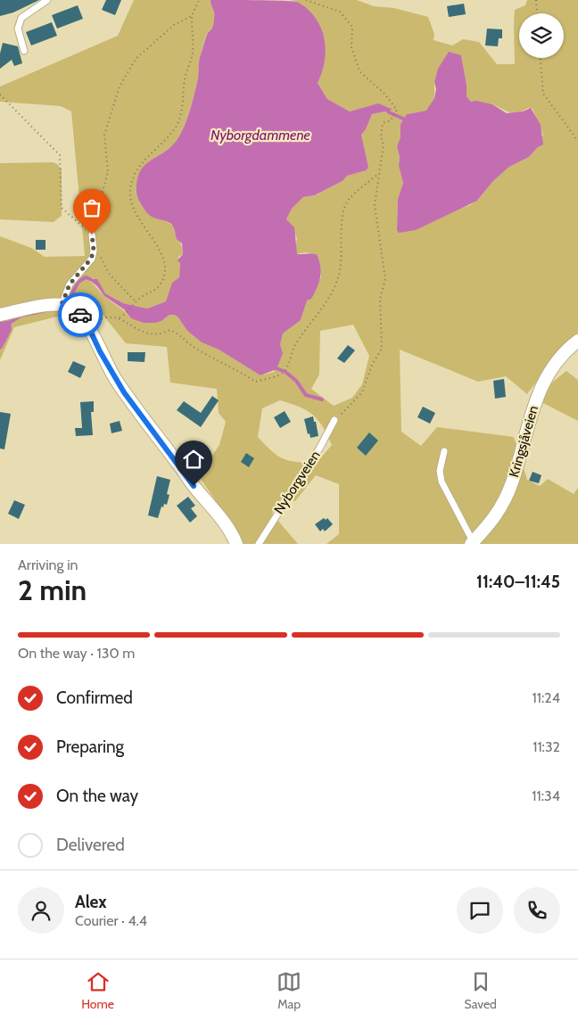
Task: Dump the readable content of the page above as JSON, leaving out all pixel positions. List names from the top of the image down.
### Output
{
  "streets": {
    "street": ["Kringsjåveien"],
    "lane": ["Nyborgveien"]
  },
  "water": ["Nyborgdammene"],
  "page": {
    "heading": ["2 min", "Arriving in", "11:40–11:45"],
    "panel": ["Alex", "Courier · 4.4"],
    "bar": "On the way · 130 m",
    "list": [
      ["Confirmed", "11:24"],
      ["Preparing", "11:32"],
      ["On the way", "11:34"],
      "Delivered"
    ],
    "tabs": ["Home", "Map", "Saved"]
  }
}
